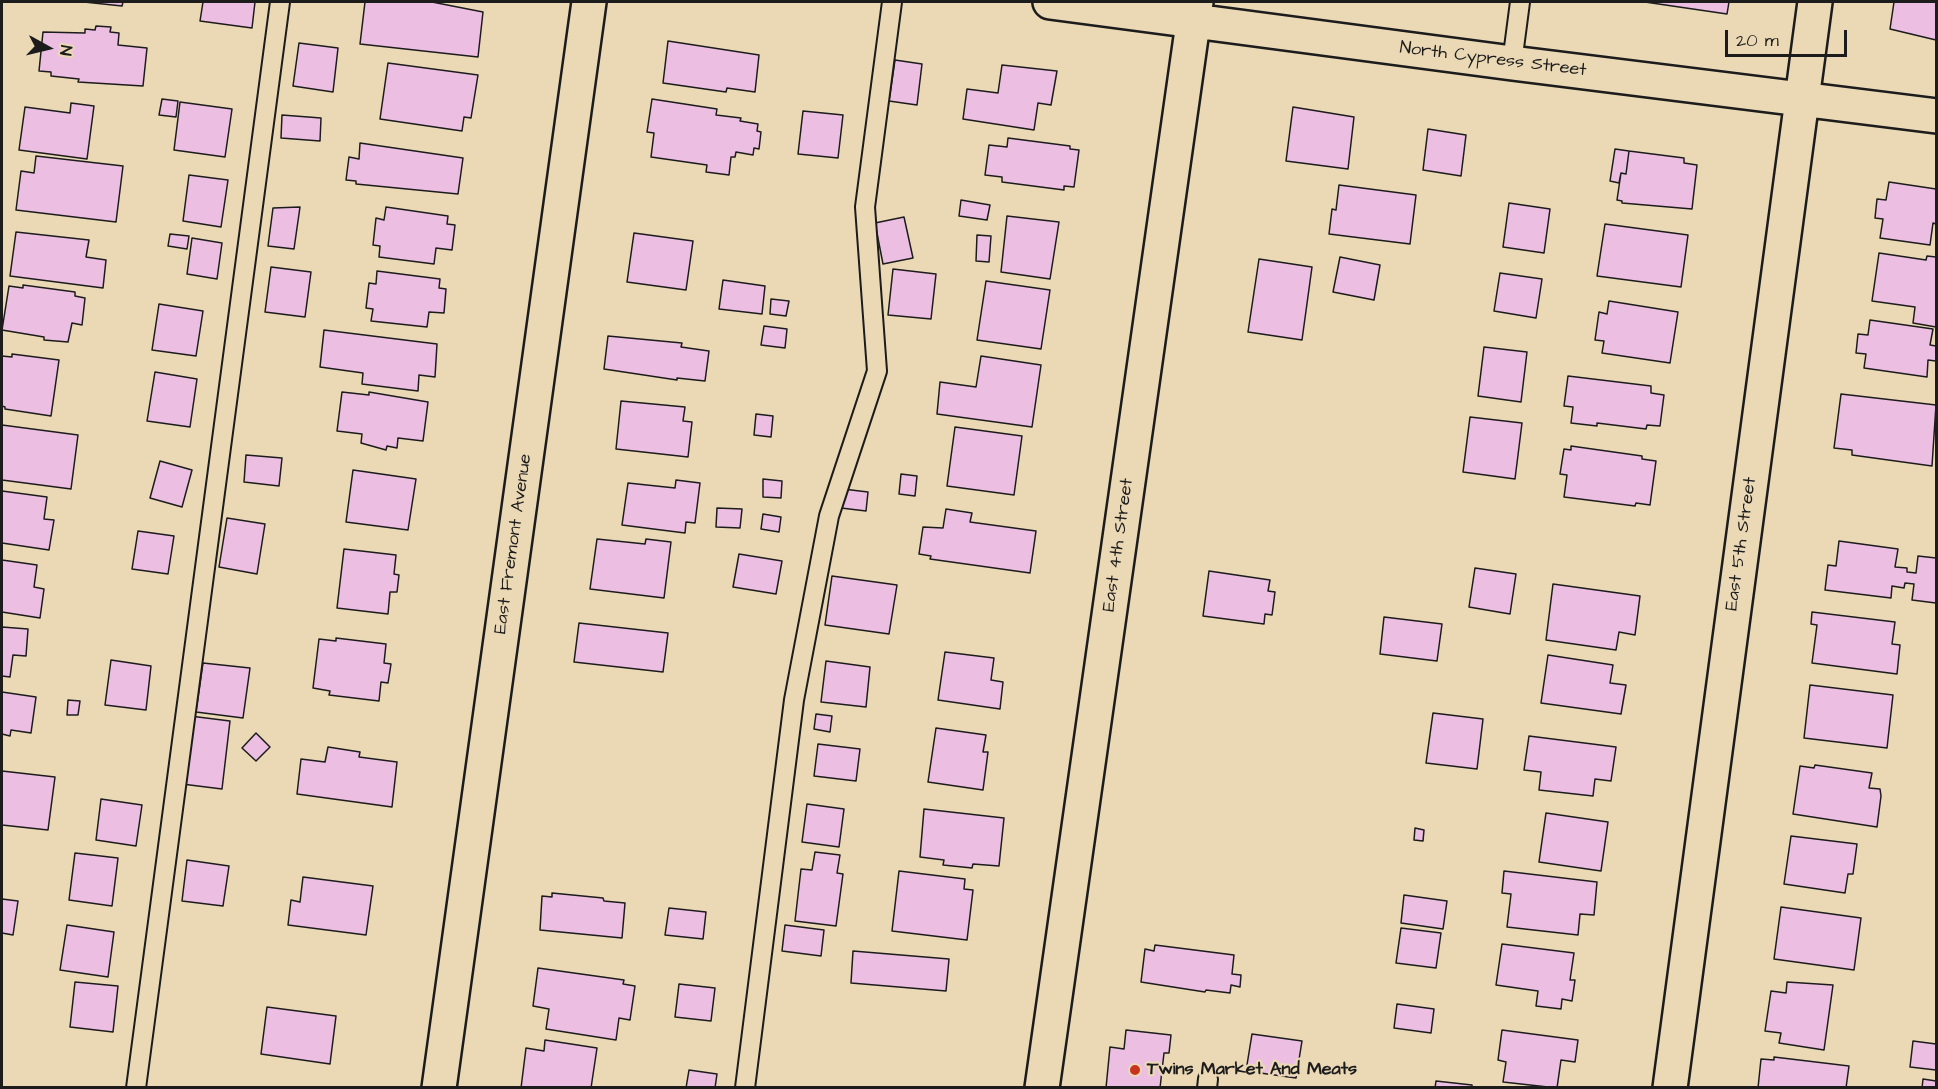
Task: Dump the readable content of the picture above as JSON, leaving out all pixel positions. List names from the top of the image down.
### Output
{
  "streets": {
    "street": [
      "North Cypress Street",
      "East Fremont Avenue",
      "East 5th Street",
      "East 4th Street"
    ]
  },
  "crossings": [
    ["North Cypress Street", "East 5th Street"],
    ["North Cypress Street", "East 4th Street"]
  ],
  "places": ["Twins Market And Meats"],
  "scale_bar": "20 m",
  "north": "right"
}
